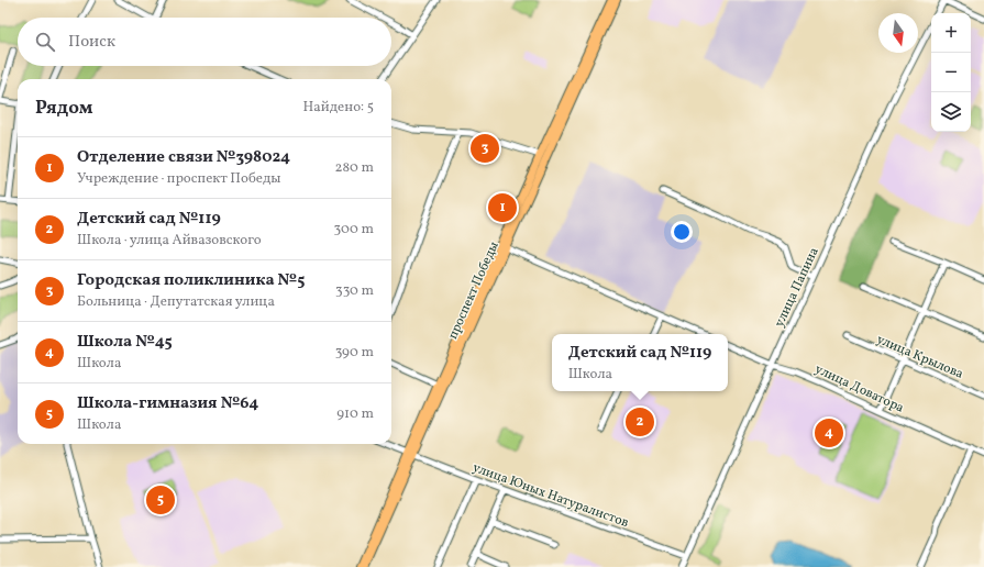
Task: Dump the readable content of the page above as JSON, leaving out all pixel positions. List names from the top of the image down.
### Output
{
  "streets": {
    "main road": ["проспект Победы"],
    "street": [
      "улица Папина",
      "улица Крылова",
      "улица Доватора",
      "улица Юных Натуралистов"
    ]
  },
  "crossings": [
    ["улица Папина", "улица Доватора"],
    ["улица Папина", "улица Юных Натуралистов"],
    ["проспект Победы", "улица Юных Натуралистов"]
  ],
  "north": "bottom",
  "page": {
    "map_buttons": ["+", "−"],
    "search": "Поиск",
    "heading": ["Рядом", "Найдено: 5"],
    "pins": [
      "3",
      "1",
      "2",
      "4",
      "5"
    ],
    "list": [
      {
        "mark": "1",
        "name": "Отделение связи №398024",
        "note": "Учреждение · проспект Победы",
        "value": "280 m"
      },
      {
        "mark": "2",
        "name": "Детский сад №119",
        "note": "Школа · улица Айвазовского",
        "value": "300 m"
      },
      {
        "mark": "3",
        "name": "Городская поликлиника №5",
        "note": "Больница · Депутатская улица",
        "value": "330 m"
      },
      {
        "mark": "4",
        "name": "Школа №45",
        "note": "Школа",
        "value": "390 m"
      },
      {
        "mark": "5",
        "name": "Школа-гимназия №64",
        "note": "Школа",
        "value": "910 m"
      }
    ],
    "popup": ["Детский сад №119", "Школа"]
  }
}
